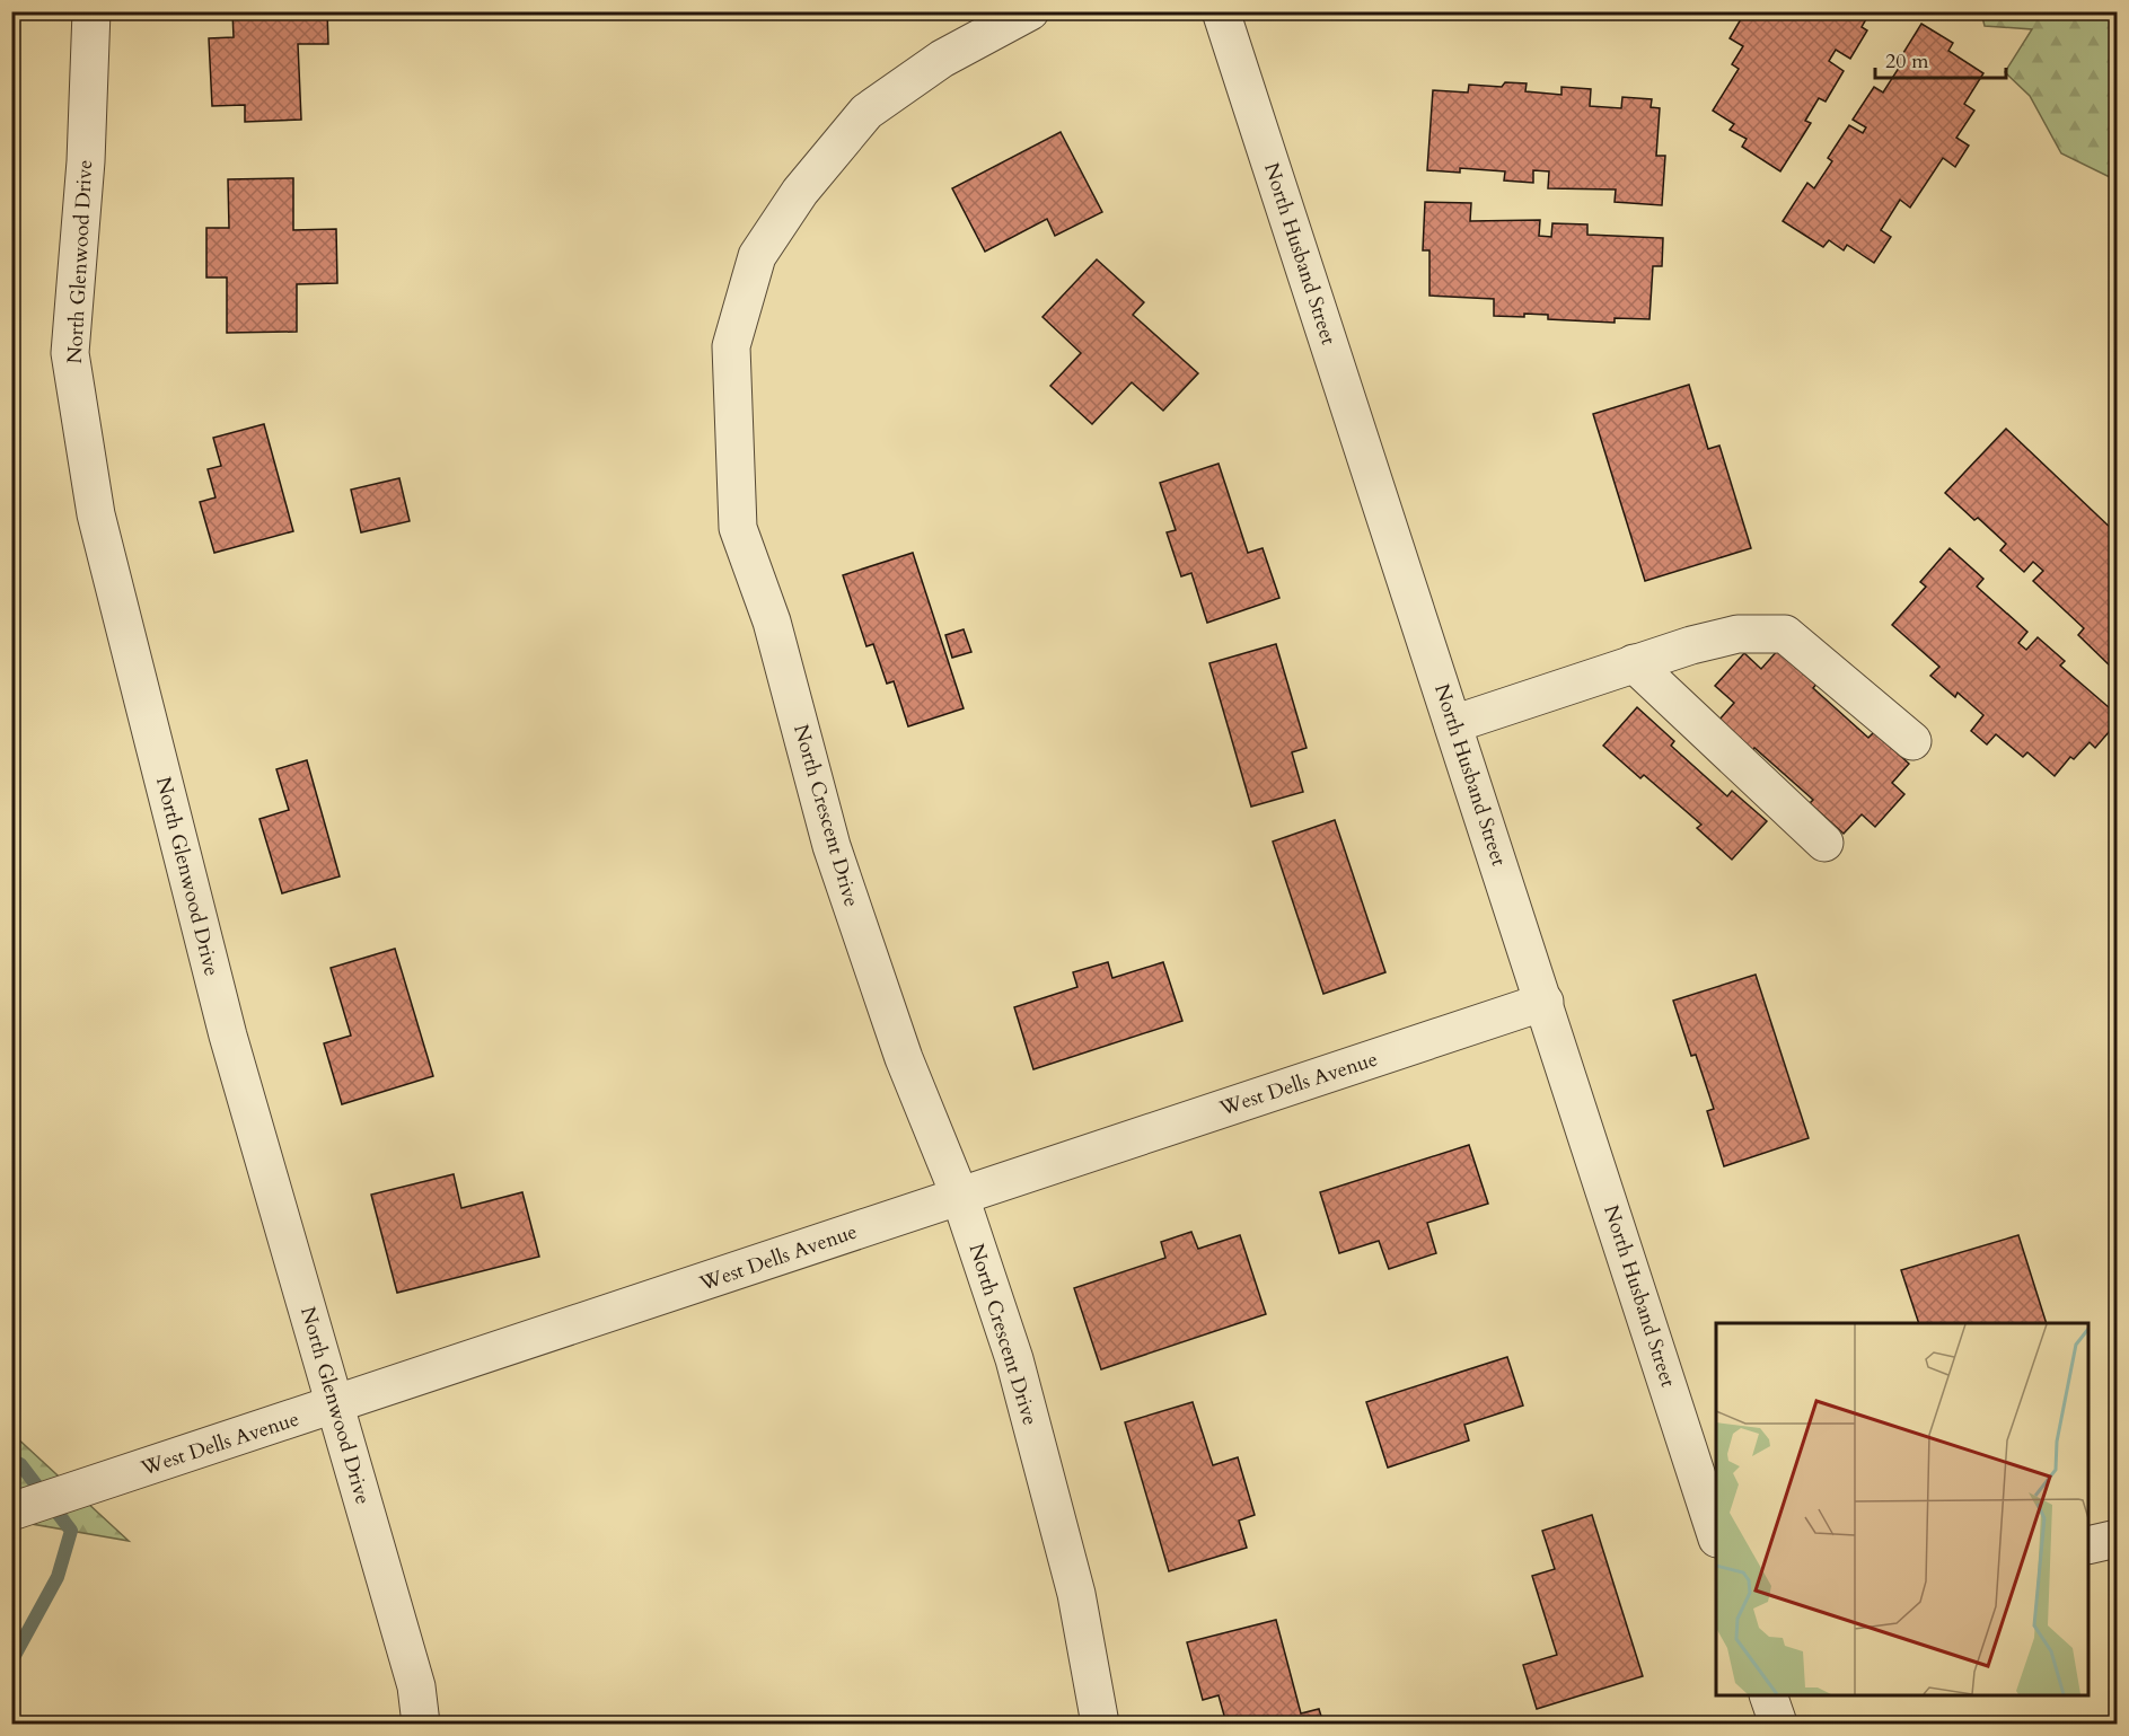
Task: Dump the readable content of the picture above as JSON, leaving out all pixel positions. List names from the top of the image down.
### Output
{
  "streets": {
    "street": [
      "North Husband Street",
      "North Glenwood Drive",
      "North Crescent Drive",
      "West Dells Avenue"
    ]
  },
  "crossings": [
    ["North Husband Street", "West Dells Avenue"],
    ["North Glenwood Drive", "West Dells Avenue"],
    ["North Crescent Drive", "West Dells Avenue"]
  ],
  "scale_bar": "20 m"
}
